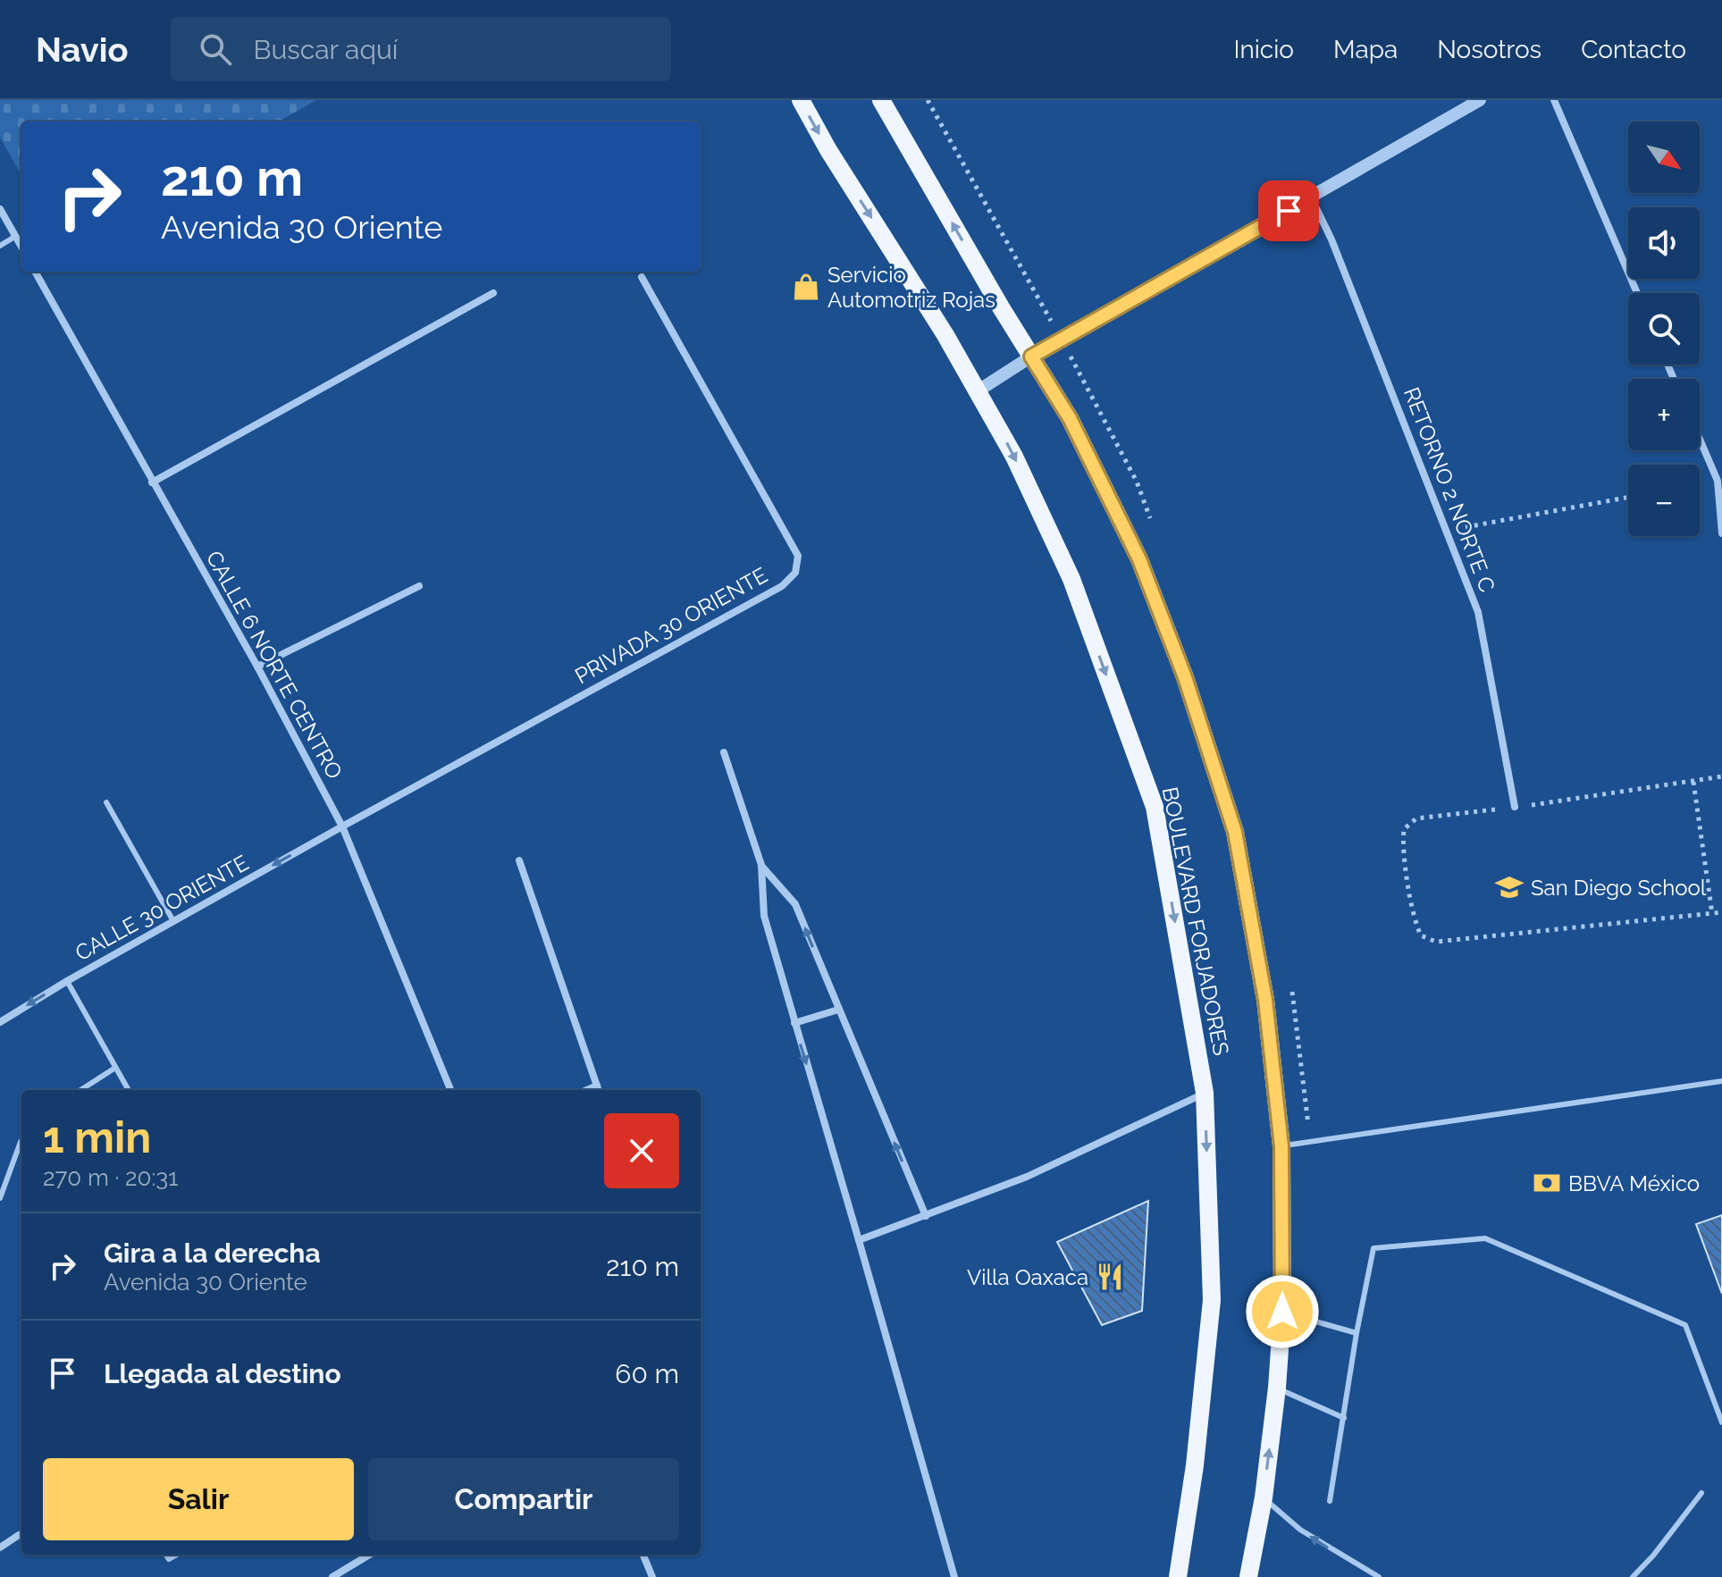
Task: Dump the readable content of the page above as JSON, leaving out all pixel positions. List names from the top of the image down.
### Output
{
  "streets": {
    "main road": ["BOULEVARD FORJADORES"],
    "street": [
      "RETORNO 2 NORTE C",
      "PRIVADA 30 ORIENTE",
      "CALLE 6 NORTE CENTRO",
      "CALLE 30 ORIENTE"
    ]
  },
  "crossings": [
    ["PRIVADA 30 ORIENTE", "CALLE 6 NORTE CENTRO"],
    ["PRIVADA 30 ORIENTE", "CALLE 30 ORIENTE"],
    ["CALLE 6 NORTE CENTRO", "CALLE 30 ORIENTE"]
  ],
  "one_way": ["CALLE 30 ORIENTE"],
  "places": {
    "shop": ["Servicio Automotriz Rojas"],
    "school or university": ["San Diego School"],
    "bank": ["BBVA México"],
    "restaurant": ["Villa Oaxaca"]
  },
  "north": "bottom right",
  "page": {
    "header": "Navio",
    "search": "Buscar aquí",
    "nav": [
      "Inicio",
      "Mapa",
      "Nosotros",
      "Contacto"
    ],
    "map_buttons": ["+", "−"],
    "turn": ["210 m", "Avenida 30 Oriente"],
    "heading": ["1 min", "270 m · 20:31"],
    "list": [
      {
        "name": "Gira a la derecha",
        "note": "Avenida 30 Oriente",
        "value": "210 m"
      },
      {
        "name": "Llegada al destino",
        "value": "60 m"
      }
    ],
    "buttons": ["Salir", "Compartir"]
  }
}
